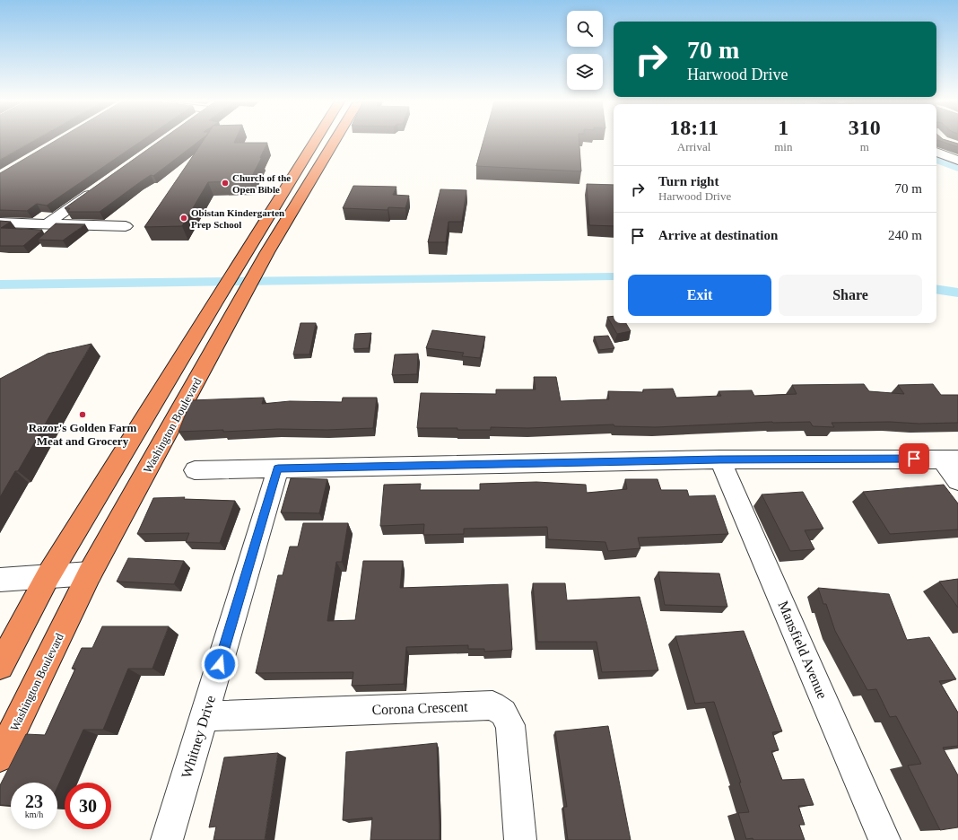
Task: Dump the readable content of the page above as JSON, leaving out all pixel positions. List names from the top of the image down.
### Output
{
  "streets": {
    "highway": ["Washington Boulevard"],
    "street": ["Mansfield Avenue", "Corona Crescent", "Whitney Drive"]
  },
  "crossings": [
    ["Corona Crescent", "Whitney Drive"]
  ],
  "places": ["Church of the Open Bible", "Obistan Kindergarten Prep School", "Razor's Golden Farm Meat and Grocery"],
  "page": {
    "turn": ["70 m", "Harwood Drive"],
    "eta": [
      "18:11",
      "Arrival",
      "1",
      "min",
      "310",
      "m"
    ],
    "list": [
      {
        "name": "Turn right",
        "note": "Harwood Drive",
        "value": "70 m"
      },
      {
        "name": "Arrive at destination",
        "value": "240 m"
      }
    ],
    "buttons": ["Exit", "Share"],
    "speed": "23 km/h",
    "limit": "30"
  }
}
